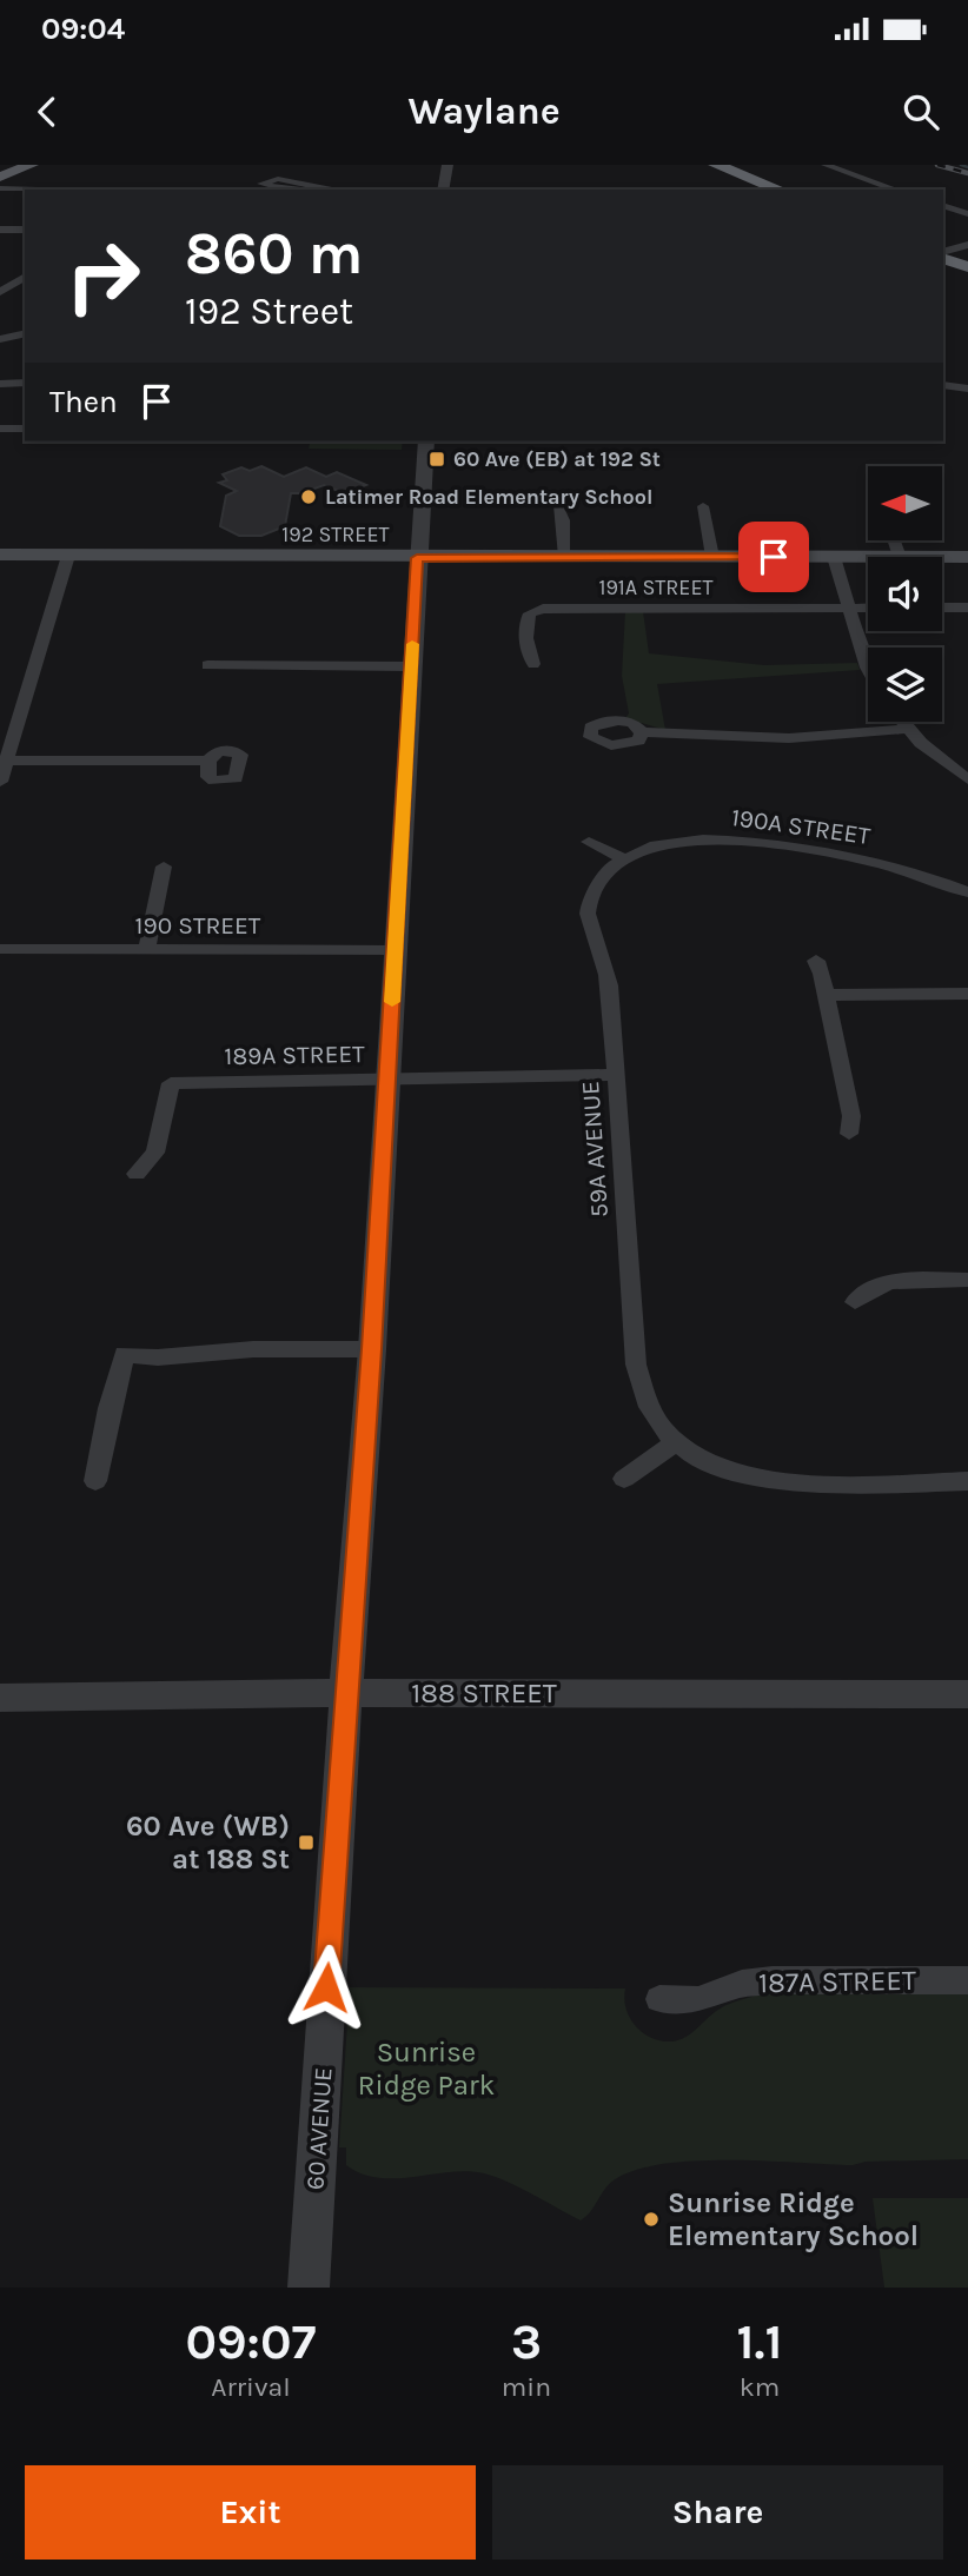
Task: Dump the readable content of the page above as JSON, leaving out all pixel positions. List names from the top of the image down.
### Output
{
  "streets": {
    "main road": ["192 STREET"],
    "street": [
      "191A STREET",
      "190A STREET",
      "190 STREET",
      "189A STREET",
      "59A AVENUE",
      "188 STREET",
      "187A STREET",
      "60 AVENUE"
    ]
  },
  "crossings": [
    ["192 STREET", "60 AVENUE"],
    ["190A STREET", "59A AVENUE"],
    ["190 STREET", "60 AVENUE"],
    ["189A STREET", "59A AVENUE"],
    ["189A STREET", "60 AVENUE"],
    ["188 STREET", "60 AVENUE"]
  ],
  "parks": ["Sunrise Ridge Park"],
  "places": {
    "transit": ["60 Ave (EB) at 192 St", "60 Ave (WB) at 188 St"],
    "other": ["Latimer Road Elementary School", "Sunrise Ridge Elementary School"]
  },
  "north": "left",
  "page": {
    "status": "09:04",
    "header": "Waylane",
    "turn": ["860 m", "192 Street"],
    "then": "Then",
    "eta": [
      "09:07",
      "Arrival",
      "3",
      "min",
      "1.1",
      "km"
    ],
    "buttons": ["Exit", "Share"]
  }
}
